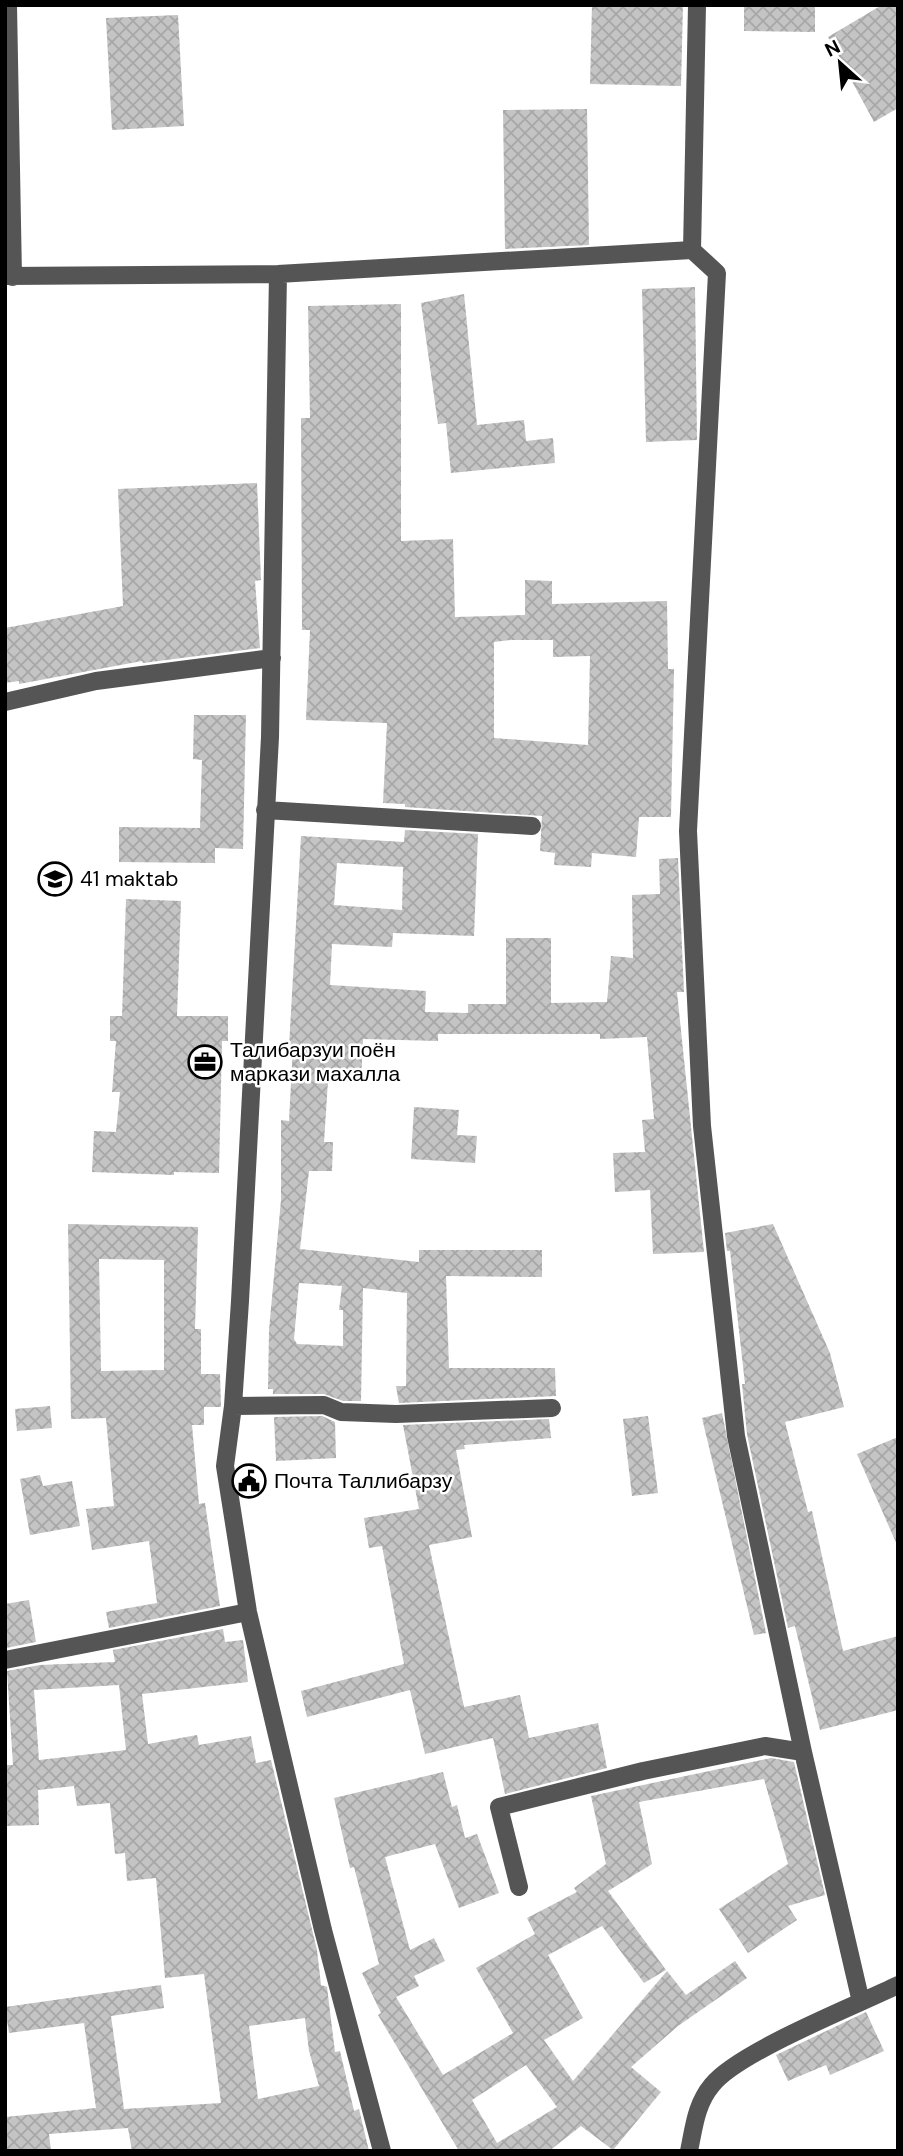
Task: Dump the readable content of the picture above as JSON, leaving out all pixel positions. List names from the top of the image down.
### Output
{
  "places": {
    "school or university": ["41 maktab"],
    "office": ["Талибарзуи поён маркази махалла"],
    "public building": ["Почта Таллибарзу"]
  },
  "north": "top left"
}
